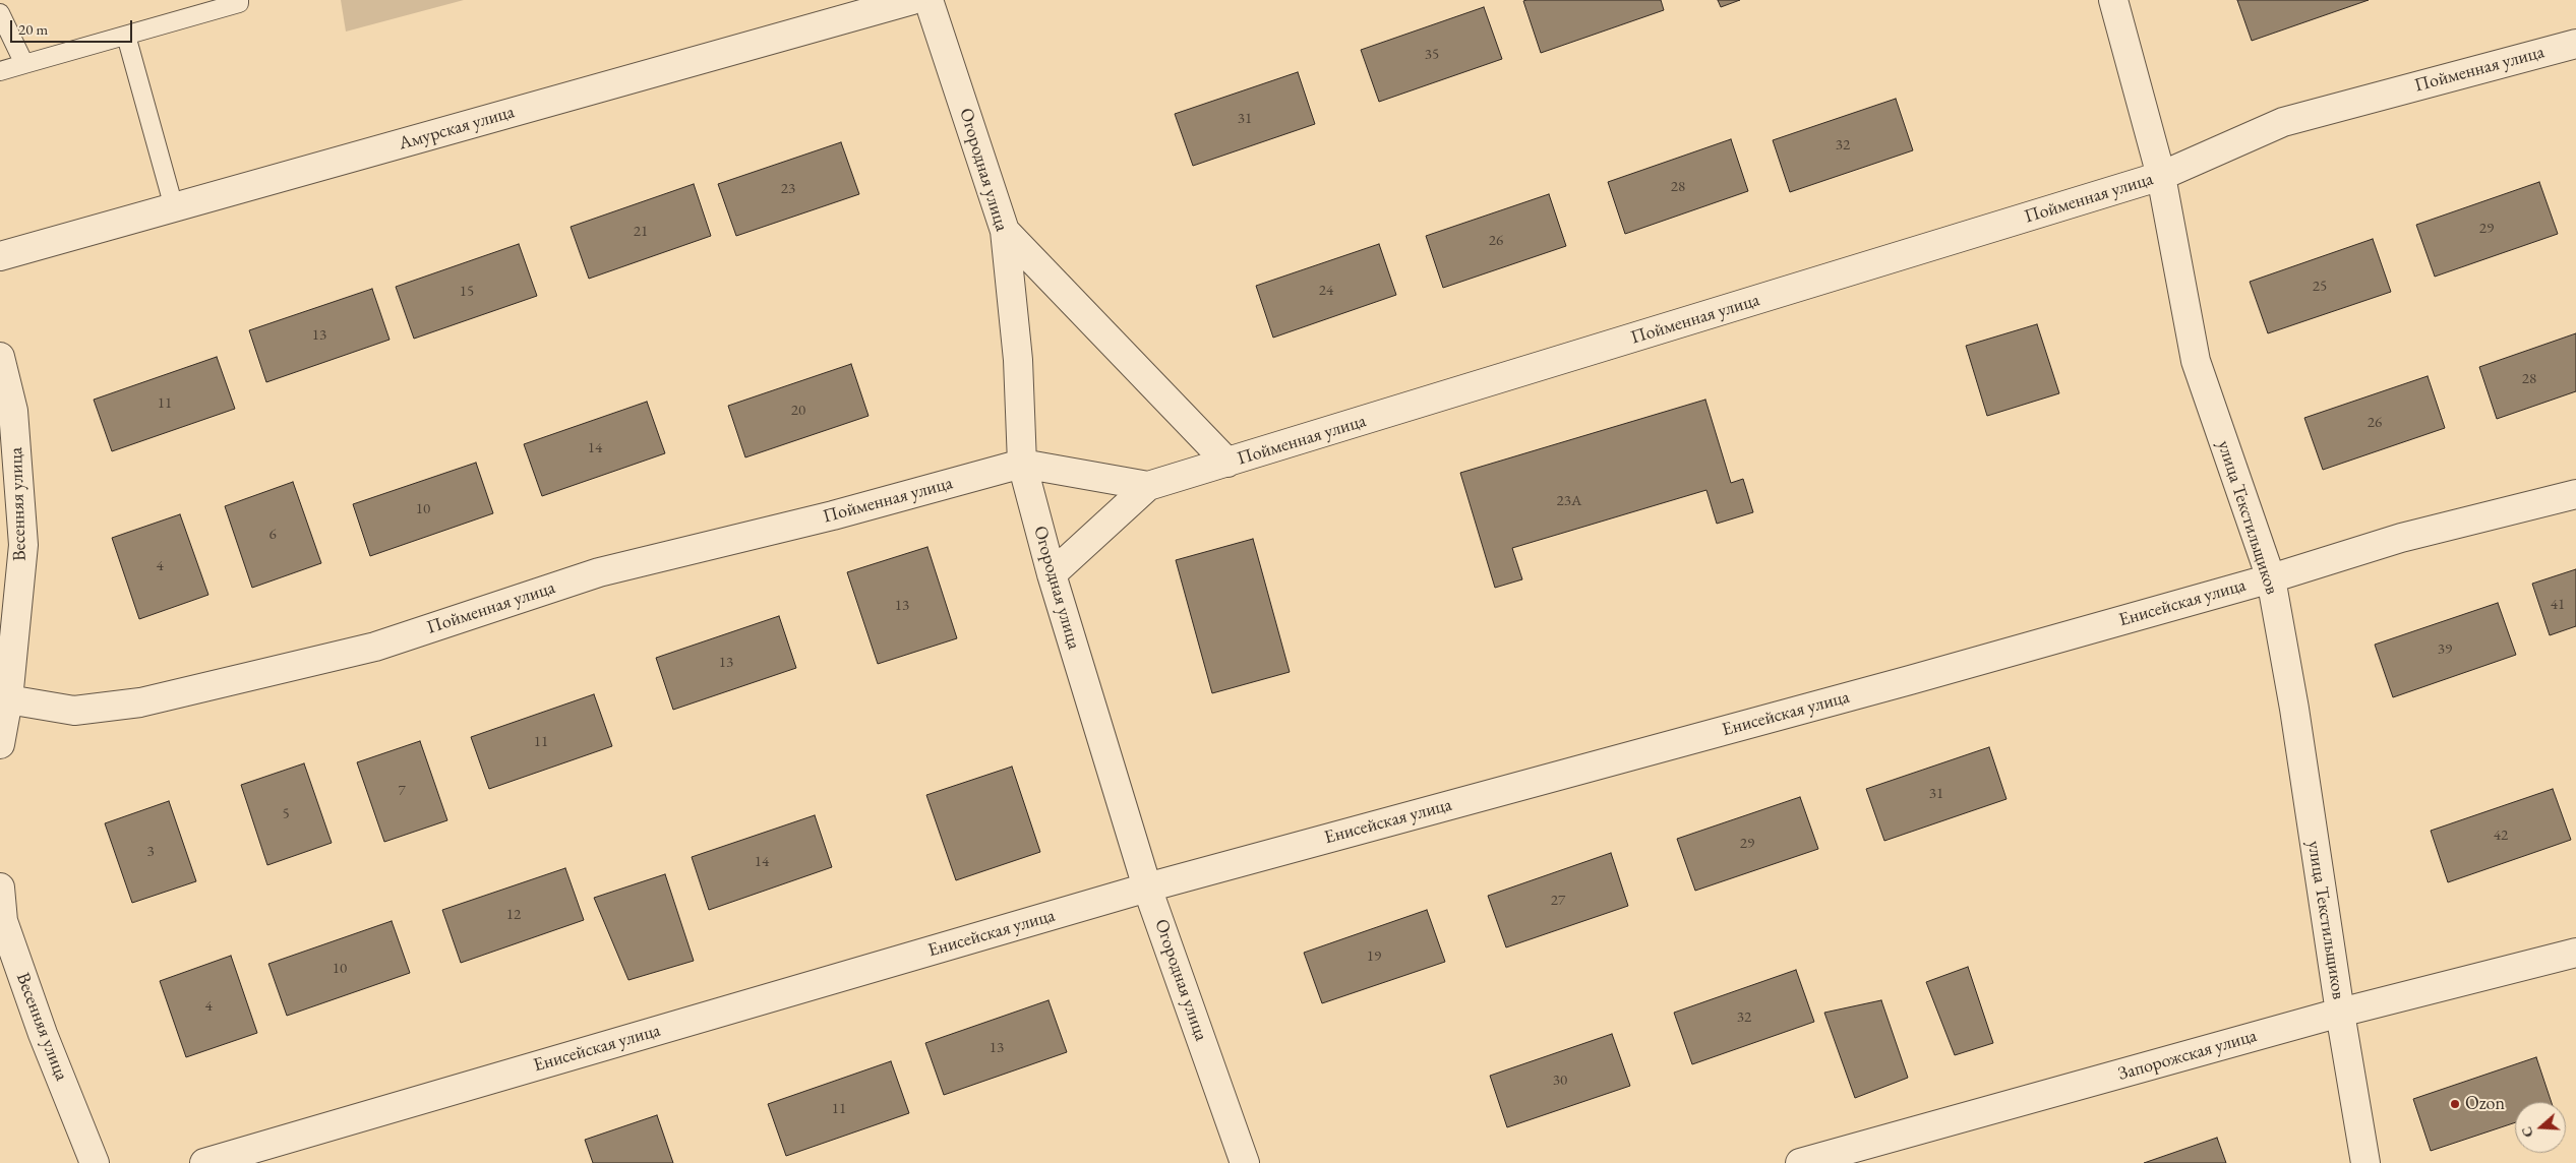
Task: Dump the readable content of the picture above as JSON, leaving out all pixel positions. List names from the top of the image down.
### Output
{
  "streets": {
    "street": [
      "Пойменная улица",
      "Амурская улица",
      "Огородная улица",
      "Весенняя улица",
      "улица Текстильщиков",
      "Енисейская улица",
      "Запорожская улица"
    ]
  },
  "crossings": [
    ["Пойменная улица", "Огородная улица"],
    ["Пойменная улица", "Весенняя улица"],
    ["Пойменная улица", "улица Текстильщиков"],
    ["Огородная улица", "Енисейская улица"],
    ["улица Текстильщиков", "Енисейская улица"],
    ["улица Текстильщиков", "Запорожская улица"]
  ],
  "places": ["Ozon"],
  "house_numbers": [
    "35",
    "31",
    "32",
    "28",
    "23",
    "29",
    "21",
    "26",
    "25",
    "24",
    "15",
    "13",
    "28",
    "11",
    "20",
    "26",
    "14",
    "23А",
    "10",
    "6",
    "4",
    "41",
    "13",
    "39",
    "13",
    "11",
    "7",
    "31",
    "5",
    "42",
    "29",
    "3",
    "14",
    "27",
    "12",
    "19",
    "10",
    "4",
    "32",
    "13",
    "30",
    "11"
  ],
  "scale_bar": "20 m",
  "north": "left"
}
